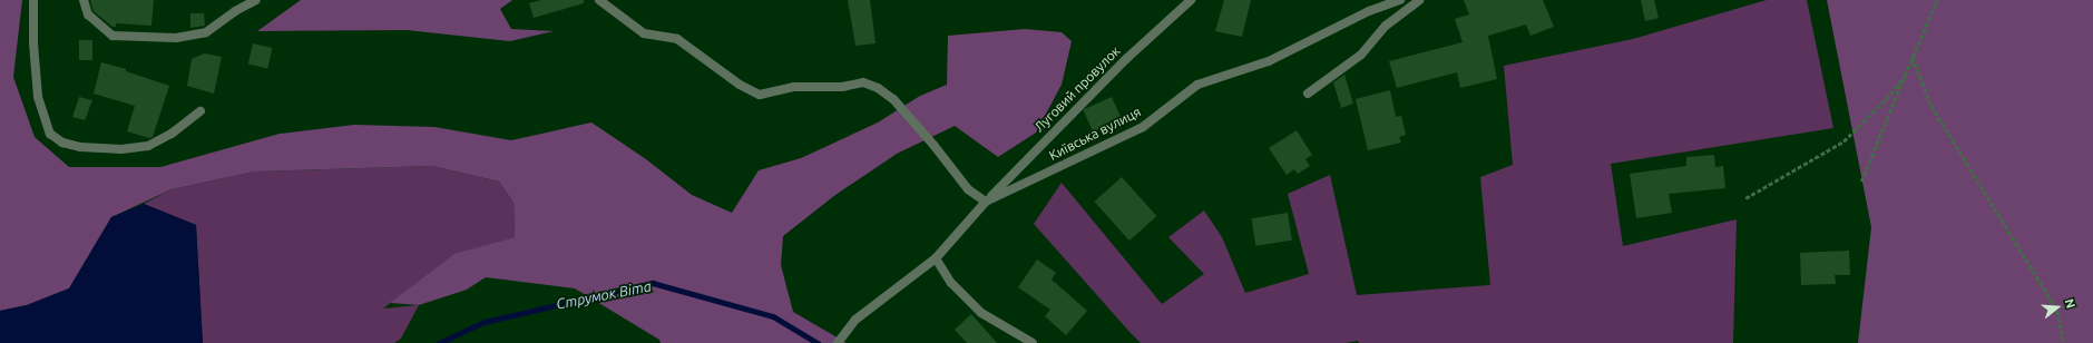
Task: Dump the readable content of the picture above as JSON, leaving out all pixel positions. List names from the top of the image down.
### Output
{
  "streets": {
    "street": ["Луговий провулок", "Київська вулиця"]
  },
  "crossings": [
    ["Луговий провулок", "Київська вулиця"]
  ],
  "water": ["Струмок Віта"],
  "north": "right"
}
